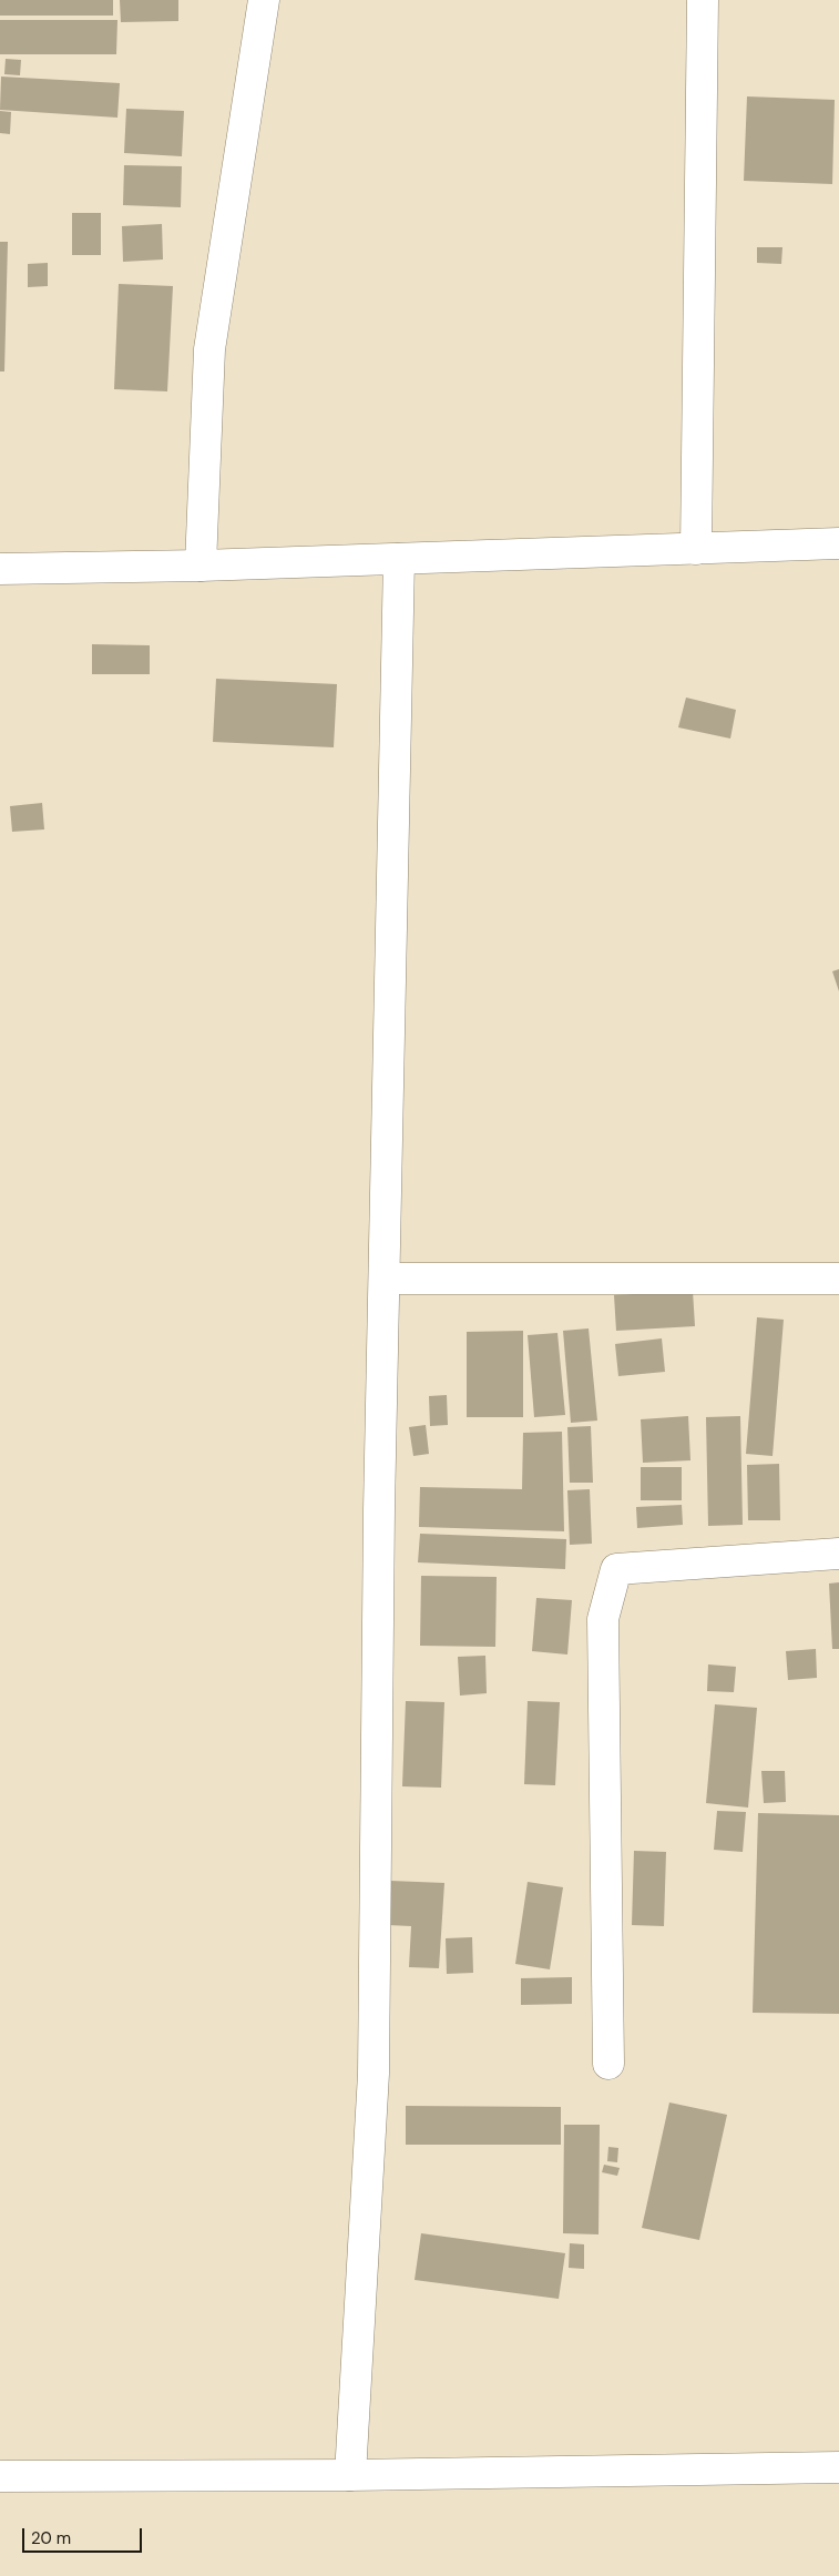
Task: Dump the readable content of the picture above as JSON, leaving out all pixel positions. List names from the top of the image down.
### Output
{
  "scale_bar": "20 m"
}
